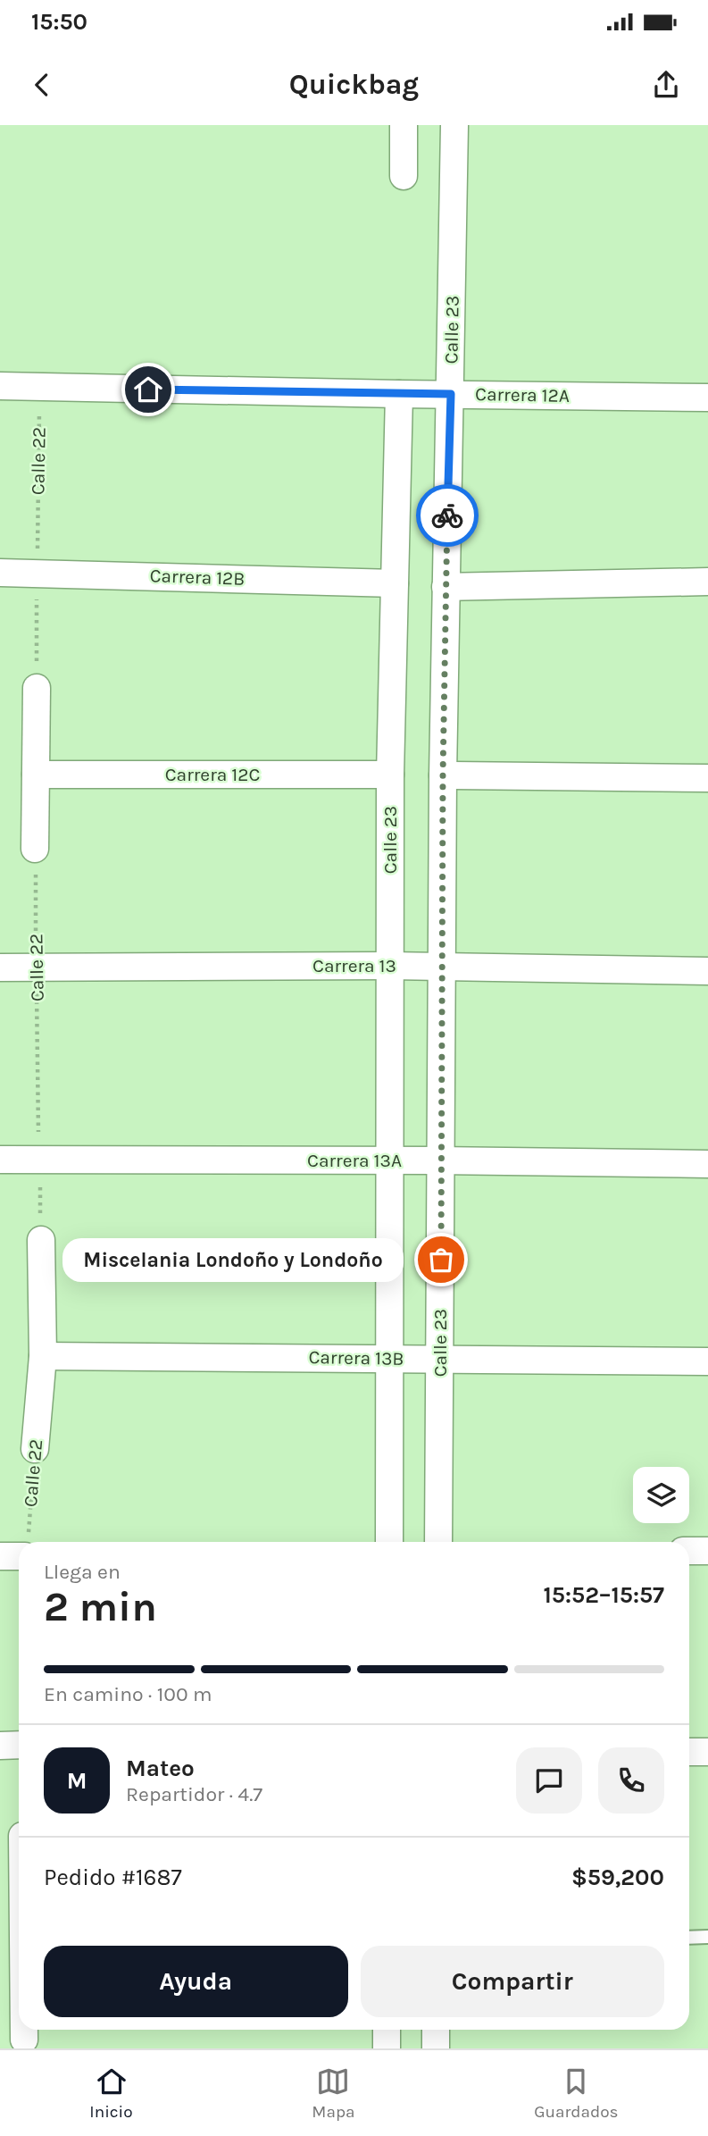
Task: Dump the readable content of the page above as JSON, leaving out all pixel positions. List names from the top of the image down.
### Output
{
  "streets": {
    "street": [
      "Calle 23",
      "Carrera 12A",
      "Calle 22",
      "Carrera 12B",
      "Carrera 12C",
      "Carrera 13",
      "Carrera 13A",
      "Carrera 13B"
    ]
  },
  "crossings": [
    ["Calle 23", "Carrera 12A"],
    ["Calle 23", "Carrera 12B"],
    ["Calle 23", "Carrera 12C"],
    ["Calle 23", "Carrera 13"],
    ["Calle 23", "Carrera 13A"],
    ["Calle 23", "Carrera 13B"],
    ["Carrera 12A", "Calle 22"],
    ["Calle 22", "Carrera 12B"],
    ["Calle 22", "Carrera 13"],
    ["Calle 22", "Carrera 13A"],
    ["Calle 22", "Carrera 13B"]
  ],
  "places": ["Miscelania Londoño y Londoño"],
  "page": {
    "status": "15:50",
    "header": "Quickbag",
    "bubble": "Miscelania Londoño y Londoño",
    "heading": ["2 min", "Llega en", "15:52–15:57"],
    "panel": [
      "Mateo",
      "Repartidor · 4.7",
      "Pedido #1687",
      "$59,200"
    ],
    "bar": "En camino · 100 m",
    "round": "M",
    "buttons": ["Ayuda", "Compartir"],
    "tabs": ["Inicio", "Mapa", "Guardados"]
  }
}
